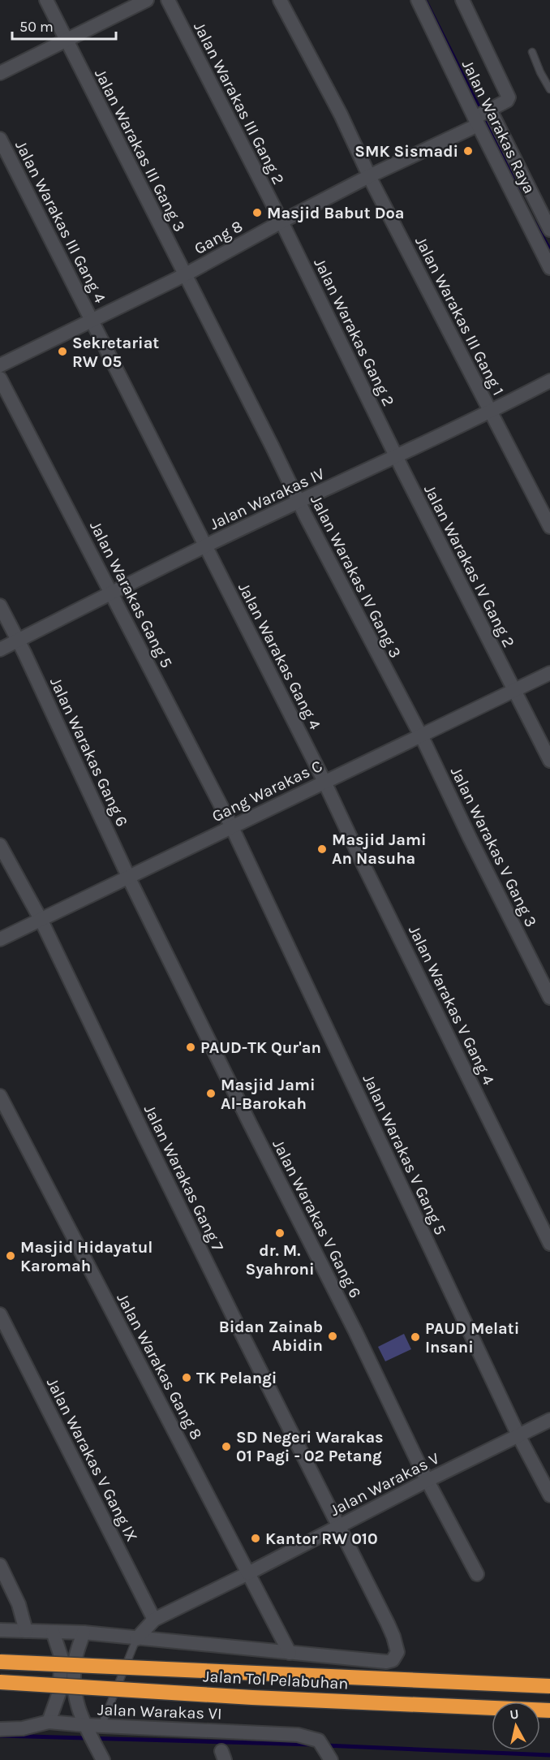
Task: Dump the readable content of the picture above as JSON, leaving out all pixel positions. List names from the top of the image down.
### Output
{
  "streets": {
    "highway": ["Jalan Tol Pelabuhan"],
    "street": [
      "Jalan Warakas III Gang 2",
      "Jalan Warakas Raya",
      "Jalan Warakas III Gang 3",
      "Jalan Warakas III Gang 4",
      "Gang 8",
      "Jalan Warakas III Gang 1",
      "Jalan Warakas Gang 2",
      "Jalan Warakas IV",
      "Jalan Warakas IV Gang 2",
      "Jalan Warakas IV Gang 3",
      "Jalan Warakas Gang 5",
      "Jalan Warakas Gang 4",
      "Jalan Warakas Gang 6",
      "Gang Warakas C",
      "Jalan Warakas V Gang 3",
      "Jalan Warakas V Gang 4",
      "Jalan Warakas V Gang 5",
      "Jalan Warakas Gang 7",
      "Jalan Warakas V Gang 6",
      "Jalan Warakas Gang 8",
      "Jalan Warakas V Gang IX",
      "Jalan Warakas V",
      "Jalan Warakas VI"
    ]
  },
  "crossings": [
    ["Jalan Warakas III Gang 2", "Gang 8"],
    ["Jalan Warakas III Gang 2", "Jalan Warakas Gang 2"],
    ["Jalan Warakas Raya", "Gang 8"],
    ["Jalan Warakas III Gang 3", "Gang 8"],
    ["Jalan Warakas III Gang 3", "Jalan Warakas IV Gang 3"],
    ["Jalan Warakas III Gang 4", "Gang 8"],
    ["Jalan Warakas III Gang 4", "Jalan Warakas IV"],
    ["Jalan Warakas III Gang 4", "Jalan Warakas Gang 4"],
    ["Gang 8", "Jalan Warakas III Gang 1"],
    ["Gang 8", "Jalan Warakas Gang 2"],
    ["Gang 8", "Jalan Warakas IV Gang 3"],
    ["Jalan Warakas III Gang 1", "Jalan Warakas IV"],
    ["Jalan Warakas Gang 2", "Jalan Warakas IV"],
    ["Jalan Warakas Gang 2", "Jalan Warakas IV Gang 2"],
    ["Jalan Warakas IV", "Jalan Warakas IV Gang 2"],
    ["Jalan Warakas IV", "Jalan Warakas IV Gang 3"],
    ["Jalan Warakas IV", "Jalan Warakas Gang 5"],
    ["Jalan Warakas IV", "Jalan Warakas Gang 4"],
    ["Jalan Warakas IV", "Jalan Warakas Gang 6"],
    ["Jalan Warakas IV Gang 2", "Gang Warakas C"],
    ["Jalan Warakas IV Gang 3", "Gang Warakas C"],
    ["Jalan Warakas IV Gang 3", "Jalan Warakas V Gang 3"],
    ["Jalan Warakas Gang 5", "Gang Warakas C"],
    ["Jalan Warakas Gang 5", "Jalan Warakas V Gang 5"],
    ["Jalan Warakas Gang 4", "Gang Warakas C"],
    ["Jalan Warakas Gang 4", "Jalan Warakas V Gang 4"],
    ["Jalan Warakas Gang 6", "Gang Warakas C"],
    ["Jalan Warakas Gang 6", "Jalan Warakas V Gang 6"],
    ["Gang Warakas C", "Jalan Warakas V Gang 3"],
    ["Gang Warakas C", "Jalan Warakas V Gang 4"],
    ["Gang Warakas C", "Jalan Warakas V Gang 5"],
    ["Gang Warakas C", "Jalan Warakas Gang 7"],
    ["Gang Warakas C", "Jalan Warakas V Gang 6"],
    ["Jalan Warakas V Gang 5", "Jalan Warakas V"],
    ["Jalan Warakas Gang 7", "Jalan Warakas Gang 8"],
    ["Jalan Warakas Gang 7", "Jalan Warakas V"],
    ["Jalan Warakas V Gang 6", "Jalan Warakas V"],
    ["Jalan Warakas Gang 8", "Jalan Warakas V"],
    ["Jalan Warakas V Gang IX", "Jalan Warakas V"]
  ],
  "places": [
    "SMK Sismadi",
    "Masjid Babut Doa",
    "Sekretariat RW 05",
    "Masjid Jami An Nasuha",
    "PAUD-TK Qur'an",
    "Masjid Jami Al-Barokah",
    "dr. M. Syahroni",
    "Masjid Hidayatul Karomah",
    "Bidan Zainab Abidin",
    "PAUD Melati Insani",
    "TK Pelangi",
    "SD Negeri Warakas 01 Pagi - 02 Petang",
    "Kantor RW 010"
  ],
  "scale_bar": "50 m",
  "north": "top"
}
